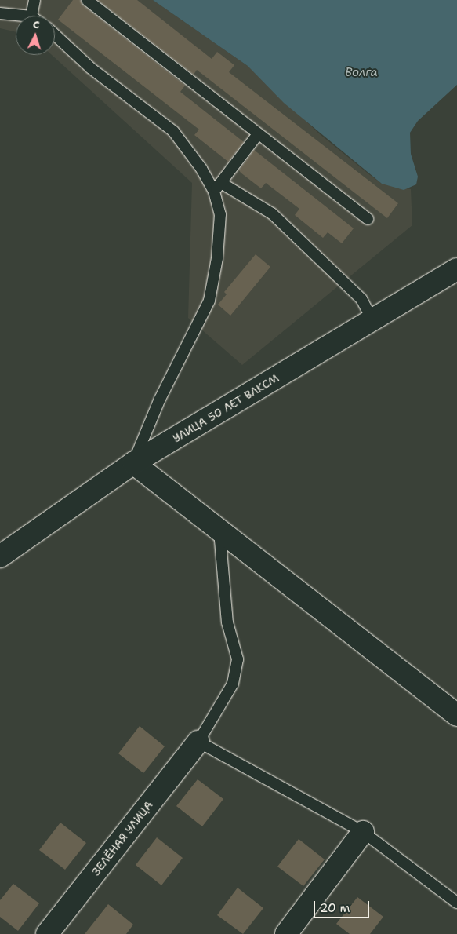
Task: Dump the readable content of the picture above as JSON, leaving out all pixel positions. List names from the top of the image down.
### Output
{
  "streets": {
    "street": ["УЛИЦА 50 ЛЕТ ВЛКСМ", "ЗЕЛЁНАЯ УЛИЦА"]
  },
  "water": ["Волга"],
  "scale_bar": "20 m",
  "north": "top"
}
